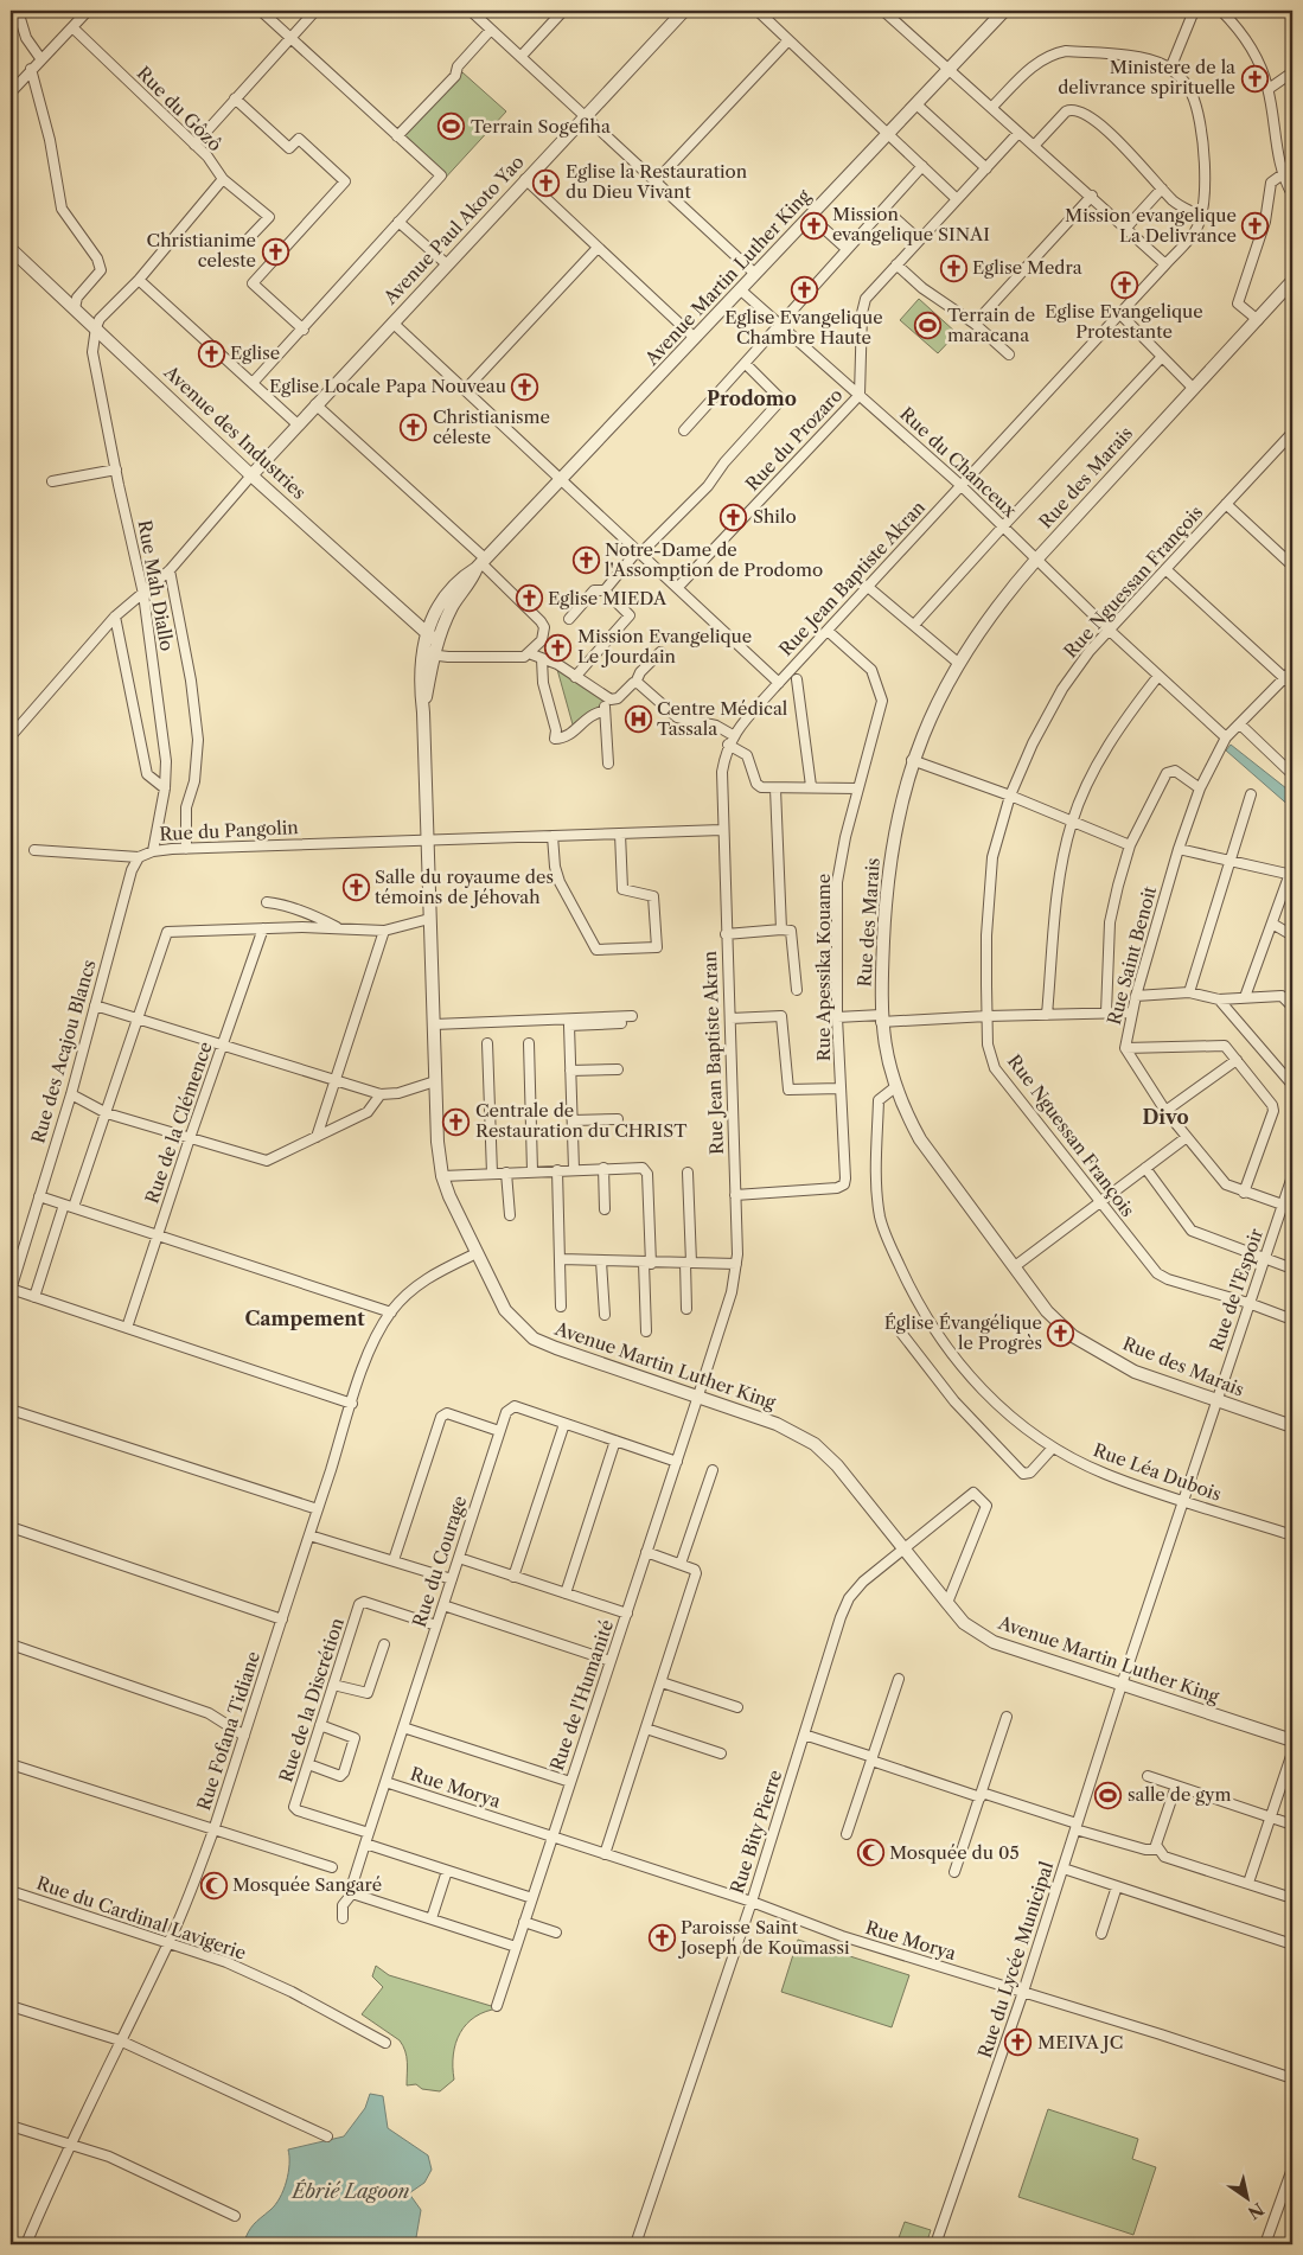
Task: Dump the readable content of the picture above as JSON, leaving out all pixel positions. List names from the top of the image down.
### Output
{
  "streets": {
    "street": [
      "Rue du Gôzô",
      "Avenue Paul Akoto Yao",
      "Avenue Martin Luther King",
      "Avenue des Industries",
      "Rue du Prozaro",
      "Rue du Chanceux",
      "Rue des Marais",
      "Rue Jean Baptiste Akran",
      "Rue Nguessan François",
      "Rue Mah Diallo",
      "Rue du Pangolin",
      "Rue Saint Benoit",
      "Rue Apessika Kouame",
      "Rue des Acajou Blancs",
      "Rue de la Clémence",
      "Rue de l'Espoir",
      "Rue Léa Dubois",
      "Rue du Courage",
      "Rue de l'Humanité",
      "Rue de la Discrétion",
      "Rue Fofana Tidiane",
      "Rue Morya",
      "Rue Bity Pierre",
      "Rue du Cardinal Lavigerie",
      "Rue du Lycée Municipal"
    ]
  },
  "crossings": [
    ["Avenue Paul Akoto Yao", "Avenue des Industries"],
    ["Avenue Martin Luther King", "Avenue des Industries"],
    ["Avenue Martin Luther King", "Rue du Chanceux"],
    ["Avenue Martin Luther King", "Rue Jean Baptiste Akran"],
    ["Avenue Martin Luther King", "Rue du Pangolin"],
    ["Avenue Martin Luther King", "Rue de l'Espoir"],
    ["Avenue Martin Luther King", "Rue de l'Humanité"],
    ["Avenue Martin Luther King", "Rue Fofana Tidiane"],
    ["Avenue Martin Luther King", "Rue Bity Pierre"],
    ["Avenue Martin Luther King", "Rue du Lycée Municipal"],
    ["Avenue des Industries", "Rue Mah Diallo"],
    ["Rue du Prozaro", "Rue du Chanceux"],
    ["Rue du Chanceux", "Rue des Marais"],
    ["Rue du Chanceux", "Rue Jean Baptiste Akran"],
    ["Rue du Chanceux", "Rue Nguessan François"],
    ["Rue du Chanceux", "Rue Saint Benoit"],
    ["Rue des Marais", "Rue de l'Espoir"],
    ["Rue des Marais", "Rue Léa Dubois"],
    ["Rue Jean Baptiste Akran", "Rue du Pangolin"],
    ["Rue Jean Baptiste Akran", "Rue Apessika Kouame"],
    ["Rue Jean Baptiste Akran", "Rue de l'Humanité"],
    ["Rue Nguessan François", "Rue de l'Espoir"],
    ["Rue Mah Diallo", "Rue du Pangolin"],
    ["Rue du Pangolin", "Rue des Acajou Blancs"],
    ["Rue Saint Benoit", "Rue de l'Espoir"],
    ["Rue de l'Espoir", "Rue Léa Dubois"],
    ["Rue de l'Espoir", "Rue du Lycée Municipal"],
    ["Rue du Courage", "Rue de l'Humanité"],
    ["Rue du Courage", "Rue de la Discrétion"],
    ["Rue du Courage", "Rue Morya"],
    ["Rue de l'Humanité", "Rue Morya"],
    ["Rue Fofana Tidiane", "Rue du Cardinal Lavigerie"],
    ["Rue Morya", "Rue Bity Pierre"],
    ["Rue Morya", "Rue du Lycée Municipal"]
  ],
  "districts": ["Prodomo", "Divo", "Campement"],
  "water": ["Ébrié Lagoon"],
  "places": {
    "church": [
      "Ministere de la delivrance spirituelle",
      "Eglise la Restauration du Dieu Vivant",
      "Mission evangelique SINAI",
      "Mission evangelique La Delivrance",
      "Christianime celeste",
      "Eglise Medra",
      "Eglise Evangelique Protestante",
      "Eglise Evangelique Chambre Haute",
      "Eglise",
      "Eglise Locale Papa Nouveau",
      "Christianisme céleste",
      "Shilo",
      "Notre-Dame de l'Assomption de Prodomo",
      "Eglise MIEDA",
      "Mission Evangelique Le Jourdain",
      "Salle du royaume des témoins de Jéhovah",
      "Centrale de Restauration du CHRIST",
      "Église Évangélique le Progrès",
      "Paroisse Saint Joseph de Koumassi",
      "MEIVA JC"
    ],
    "sports": ["Terrain Sogefiha", "Terrain de maracana", "salle de gym"],
    "hospital": ["Centre Médical Tassala"],
    "mosque": ["Mosquée du 05", "Mosquée Sangaré"]
  },
  "north": "bottom right"
}
